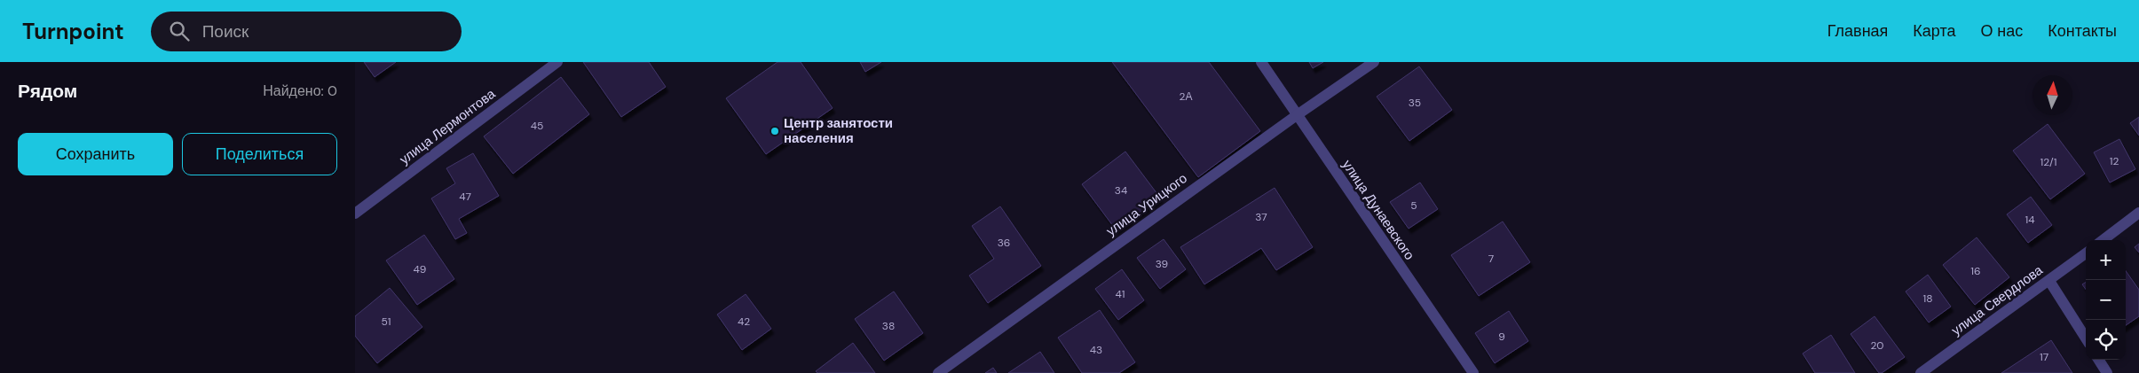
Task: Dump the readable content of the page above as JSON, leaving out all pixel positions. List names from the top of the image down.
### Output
{
  "streets": {
    "street": [
      "улица Лермонтова",
      "улица Урицкого",
      "улица Дунаевского",
      "улица Свердлова"
    ]
  },
  "crossings": [
    ["улица Урицкого", "улица Дунаевского"]
  ],
  "places": ["Центр занятости населения"],
  "house_numbers": [
    "2А",
    "35",
    "45",
    "12",
    "12/1",
    "34",
    "47",
    "5",
    "37",
    "14",
    "36",
    "7",
    "39",
    "49",
    "16",
    "41",
    "18",
    "51",
    "42",
    "38",
    "9",
    "20",
    "43",
    "17"
  ],
  "north": "top",
  "page": {
    "header": "Turnpoint",
    "search": "Поиск",
    "nav": [
      "Главная",
      "Карта",
      "О нас",
      "Контакты"
    ],
    "heading": ["Рядом", "Найдено: 0"],
    "buttons": ["Сохранить", "Поделиться"],
    "map_buttons": ["+", "−"]
  }
}
